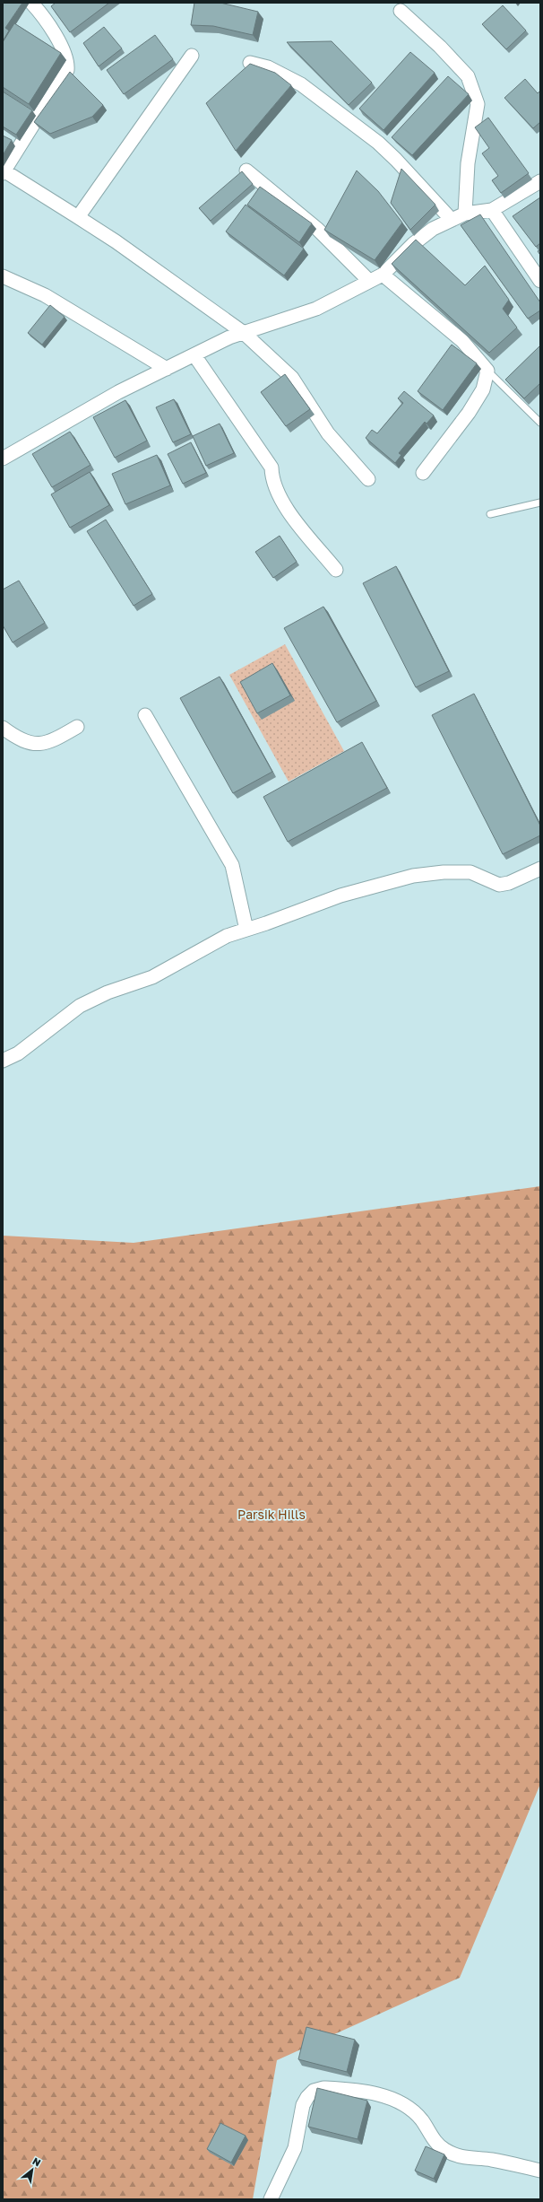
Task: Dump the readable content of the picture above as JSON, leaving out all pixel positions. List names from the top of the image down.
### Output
{
  "parks": ["Parsik Hills"],
  "north": "top right"
}
